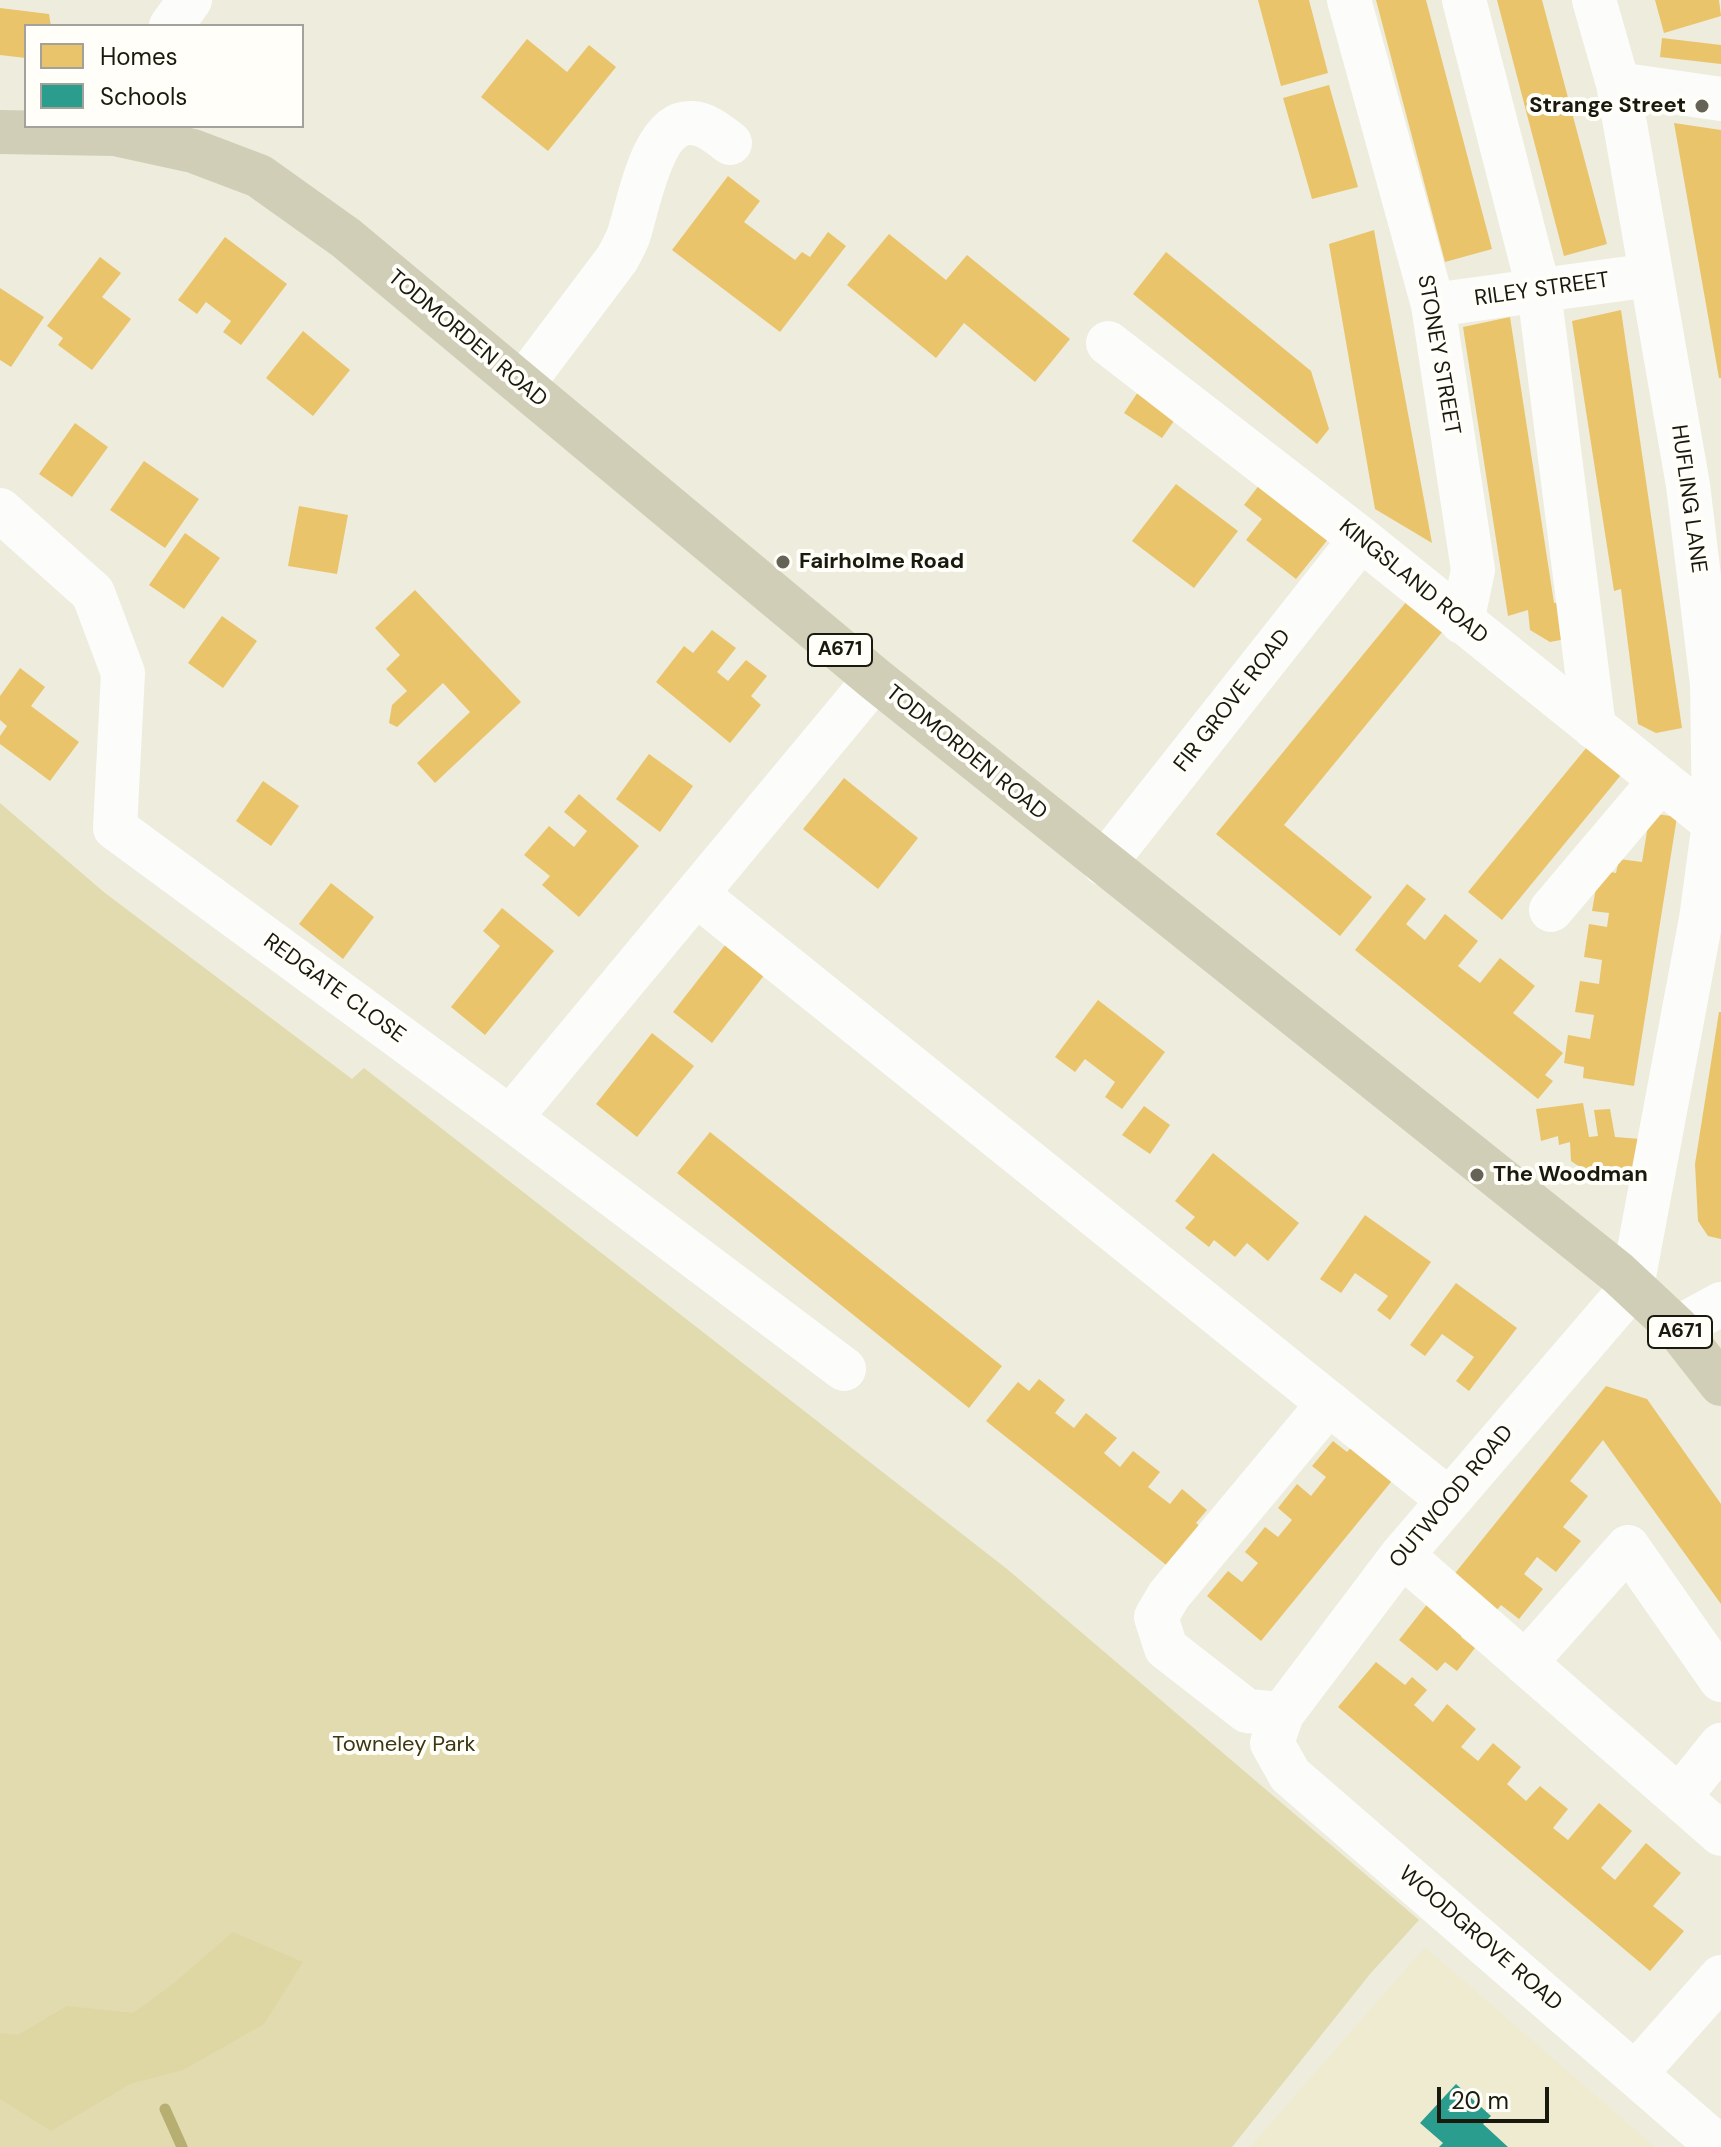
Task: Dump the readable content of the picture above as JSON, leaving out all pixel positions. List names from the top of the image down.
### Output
{
  "streets": {
    "highway": ["TODMORDEN ROAD", "A671"],
    "street": [
      "RILEY STREET",
      "STONEY STREET",
      "HUFLING LANE",
      "KINGSLAND ROAD",
      "FIR GROVE ROAD",
      "REDGATE CLOSE",
      "OUTWOOD ROAD",
      "WOODGROVE ROAD"
    ]
  },
  "crossings": [
    ["RILEY STREET", "STONEY STREET"],
    ["RILEY STREET", "HUFLING LANE"],
    ["TODMORDEN ROAD", "HUFLING LANE"],
    ["TODMORDEN ROAD", "FIR GROVE ROAD"],
    ["TODMORDEN ROAD", "OUTWOOD ROAD"],
    ["STONEY STREET", "KINGSLAND ROAD"],
    ["HUFLING LANE", "KINGSLAND ROAD"],
    ["HUFLING LANE", "OUTWOOD ROAD"],
    ["KINGSLAND ROAD", "FIR GROVE ROAD"],
    ["OUTWOOD ROAD", "WOODGROVE ROAD"]
  ],
  "parks": ["Towneley Park"],
  "places": ["Strange Street", "Fairholme Road", "The Woodman"],
  "legend": ["Homes", "Schools"],
  "scale_bar": "20 m"
}
